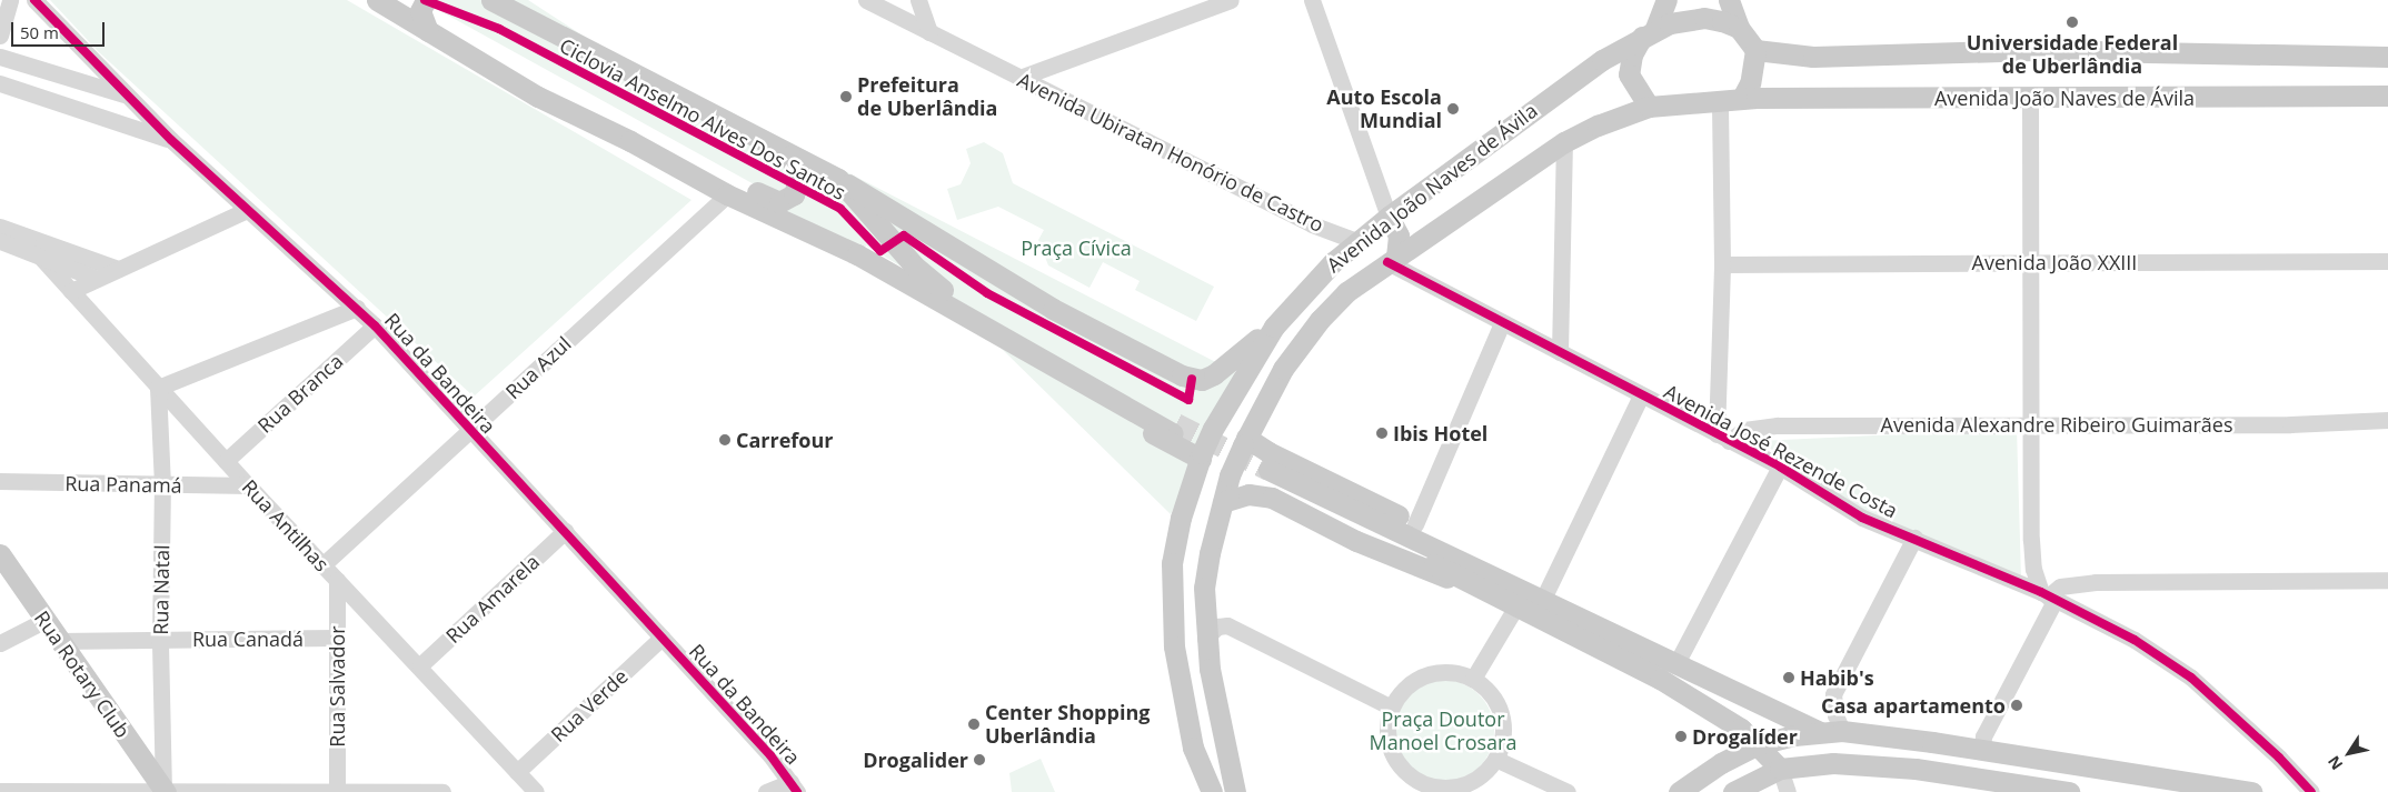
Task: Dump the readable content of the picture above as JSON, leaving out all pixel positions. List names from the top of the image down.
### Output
{
  "streets": {
    "main road": ["Avenida João Naves de Ávila", "Rua Rotary Club"],
    "street": [
      "Avenida Ubiratan Honório de Castro",
      "Avenida João XXIII",
      "Rua Azul",
      "Rua da Bandeira",
      "Rua Branca",
      "Avenida Alexandre Ribeiro Guimarães",
      "Avenida José Rezende Costa",
      "Rua Panamá",
      "Rua Antilhas",
      "Rua Natal",
      "Rua Amarela",
      "Rua Canadá",
      "Rua Salvador",
      "Rua Verde"
    ],
    "cycle path": ["Ciclovia Anselmo Alves Dos Santos"]
  },
  "crossings": [
    ["Avenida João Naves de Ávila", "Avenida Ubiratan Honório de Castro"],
    ["Avenida João Naves de Ávila", "Avenida José Rezende Costa"],
    ["Rua Azul", "Rua da Bandeira"],
    ["Rua Azul", "Rua Antilhas"],
    ["Rua da Bandeira", "Rua Branca"],
    ["Rua da Bandeira", "Rua Amarela"],
    ["Rua da Bandeira", "Rua Verde"],
    ["Rua Branca", "Rua Antilhas"],
    ["Avenida Alexandre Ribeiro Guimarães", "Avenida José Rezende Costa"],
    ["Rua Panamá", "Rua Antilhas"],
    ["Rua Panamá", "Rua Natal"],
    ["Rua Antilhas", "Rua Natal"],
    ["Rua Antilhas", "Rua Amarela"],
    ["Rua Antilhas", "Rua Salvador"],
    ["Rua Antilhas", "Rua Verde"],
    ["Rua Natal", "Rua Canadá"],
    ["Rua Natal", "Rua Rotary Club"],
    ["Rua Canadá", "Rua Rotary Club"],
    ["Rua Canadá", "Rua Salvador"]
  ],
  "parks": ["Praça Cívica", "Praça Doutor Manoel Crosara"],
  "places": [
    "Universidade Federal de Uberlândia",
    "Prefeitura de Uberlândia",
    "Auto Escola Mundial",
    "Ibis Hotel",
    "Carrefour",
    "Habib's",
    "Casa apartamento",
    "Center Shopping Uberlândia",
    "Drogalíder",
    "Drogalider"
  ],
  "scale_bar": "50 m",
  "north": "bottom left"
}
